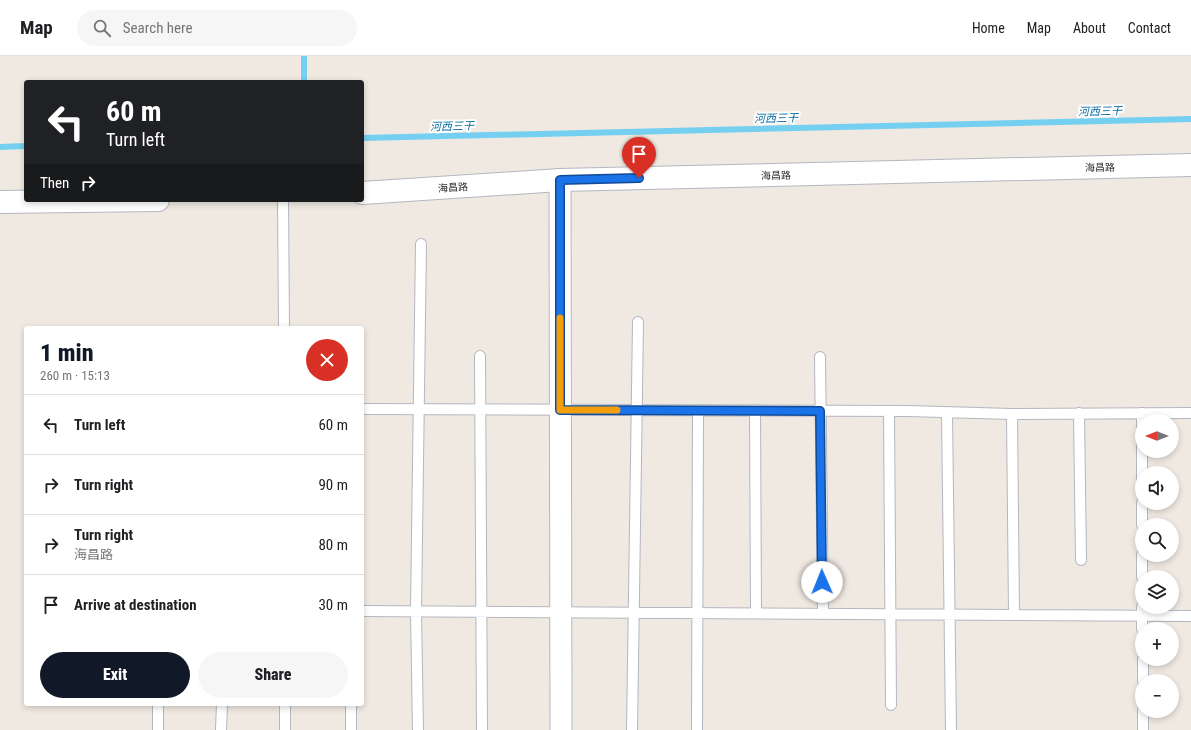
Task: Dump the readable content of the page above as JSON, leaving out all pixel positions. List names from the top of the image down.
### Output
{
  "streets": {
    "street": ["海昌路"]
  },
  "water": ["河西三干"],
  "north": "left",
  "page": {
    "header": "Map",
    "search": "Search here",
    "nav": [
      "Home",
      "Map",
      "About",
      "Contact"
    ],
    "turn": ["60 m", "Turn left"],
    "then": "Then",
    "heading": ["1 min", "260 m · 15:13"],
    "list": [
      {
        "name": "Turn left",
        "value": "60 m"
      },
      {
        "name": "Turn right",
        "value": "90 m"
      },
      {
        "name": "Turn right",
        "note": "海昌路",
        "value": "80 m"
      },
      {
        "name": "Arrive at destination",
        "value": "30 m"
      }
    ],
    "map_buttons": ["+", "−"],
    "buttons": ["Exit", "Share"]
  }
}
